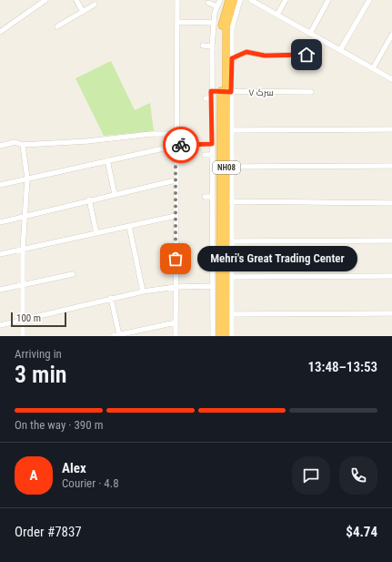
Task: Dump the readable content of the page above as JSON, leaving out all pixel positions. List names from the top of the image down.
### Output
{
  "streets": {
    "highway": ["NH08"],
    "street": ["سرک ۷"]
  },
  "crossings": [
    ["سرک ۷", "NH08"]
  ],
  "places": ["Mehri's Great Trading Center"],
  "scale_bar": "100 m",
  "page": {
    "bubble": "Mehri's Great Trading Center",
    "scale": "100 m",
    "heading": ["3 min", "Arriving in", "13:48–13:53"],
    "panel": [
      "Alex",
      "Courier · 4.8",
      "Order #7837",
      "$4.74"
    ],
    "bar": "On the way · 390 m",
    "round": "A"
  }
}
